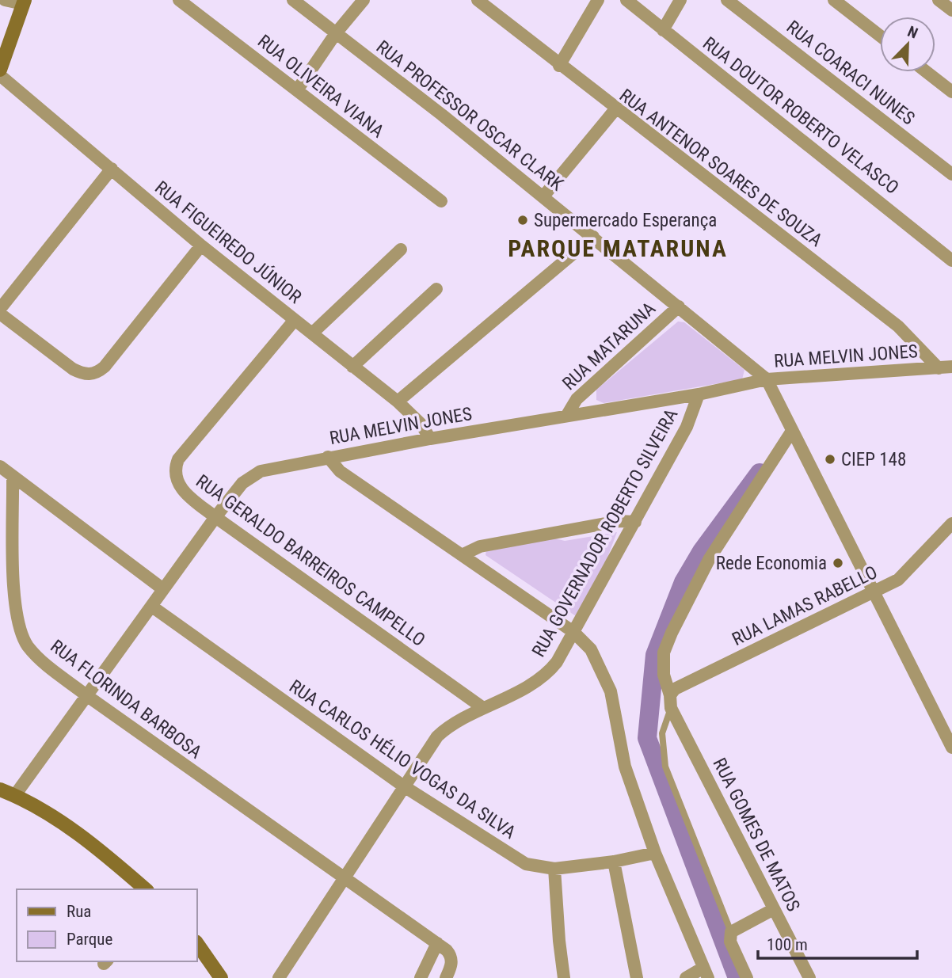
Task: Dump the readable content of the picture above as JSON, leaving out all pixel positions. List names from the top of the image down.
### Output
{
  "streets": {
    "street": [
      "RUA COARACI NUNES",
      "RUA OLIVEIRA VIANA",
      "RUA PROFESSOR OSCAR CLARK",
      "RUA DOUTOR ROBERTO VELASCO",
      "RUA ANTENOR SOARES DE SOUZA",
      "RUA FIGUEIREDO JÚNIOR",
      "RUA MATARUNA",
      "RUA MELVIN JONES",
      "RUA GOVERNADOR ROBERTO SILVEIRA",
      "RUA GERALDO BARREIROS CAMPELLO",
      "RUA LAMAS RABELLO",
      "RUA FLORINDA BARBOSA",
      "RUA CARLOS HÉLIO VOGAS DA SILVA",
      "RUA GOMES DE MATOS"
    ]
  },
  "crossings": [
    ["RUA PROFESSOR OSCAR CLARK", "RUA MATARUNA"],
    ["RUA PROFESSOR OSCAR CLARK", "RUA MELVIN JONES"],
    ["RUA PROFESSOR OSCAR CLARK", "RUA LAMAS RABELLO"],
    ["RUA PROFESSOR OSCAR CLARK", "RUA GOMES DE MATOS"],
    ["RUA ANTENOR SOARES DE SOUZA", "RUA MELVIN JONES"],
    ["RUA FIGUEIREDO JÚNIOR", "RUA MELVIN JONES"],
    ["RUA FIGUEIREDO JÚNIOR", "RUA GERALDO BARREIROS CAMPELLO"],
    ["RUA MATARUNA", "RUA MELVIN JONES"],
    ["RUA MELVIN JONES", "RUA GOVERNADOR ROBERTO SILVEIRA"],
    ["RUA MELVIN JONES", "RUA GERALDO BARREIROS CAMPELLO"],
    ["RUA MELVIN JONES", "RUA FLORINDA BARBOSA"],
    ["RUA MELVIN JONES", "RUA CARLOS HÉLIO VOGAS DA SILVA"],
    ["RUA GOVERNADOR ROBERTO SILVEIRA", "RUA GERALDO BARREIROS CAMPELLO"],
    ["RUA GOVERNADOR ROBERTO SILVEIRA", "RUA FLORINDA BARBOSA"],
    ["RUA GOVERNADOR ROBERTO SILVEIRA", "RUA CARLOS HÉLIO VOGAS DA SILVA"],
    ["RUA LAMAS RABELLO", "RUA GOMES DE MATOS"]
  ],
  "districts": ["PARQUE MATARUNA"],
  "places": ["Supermercado Esperança", "CIEP 148", "Rede Economia"],
  "legend": ["Rua", "Parque"],
  "scale_bar": "100 m",
  "north": "top right"
}
